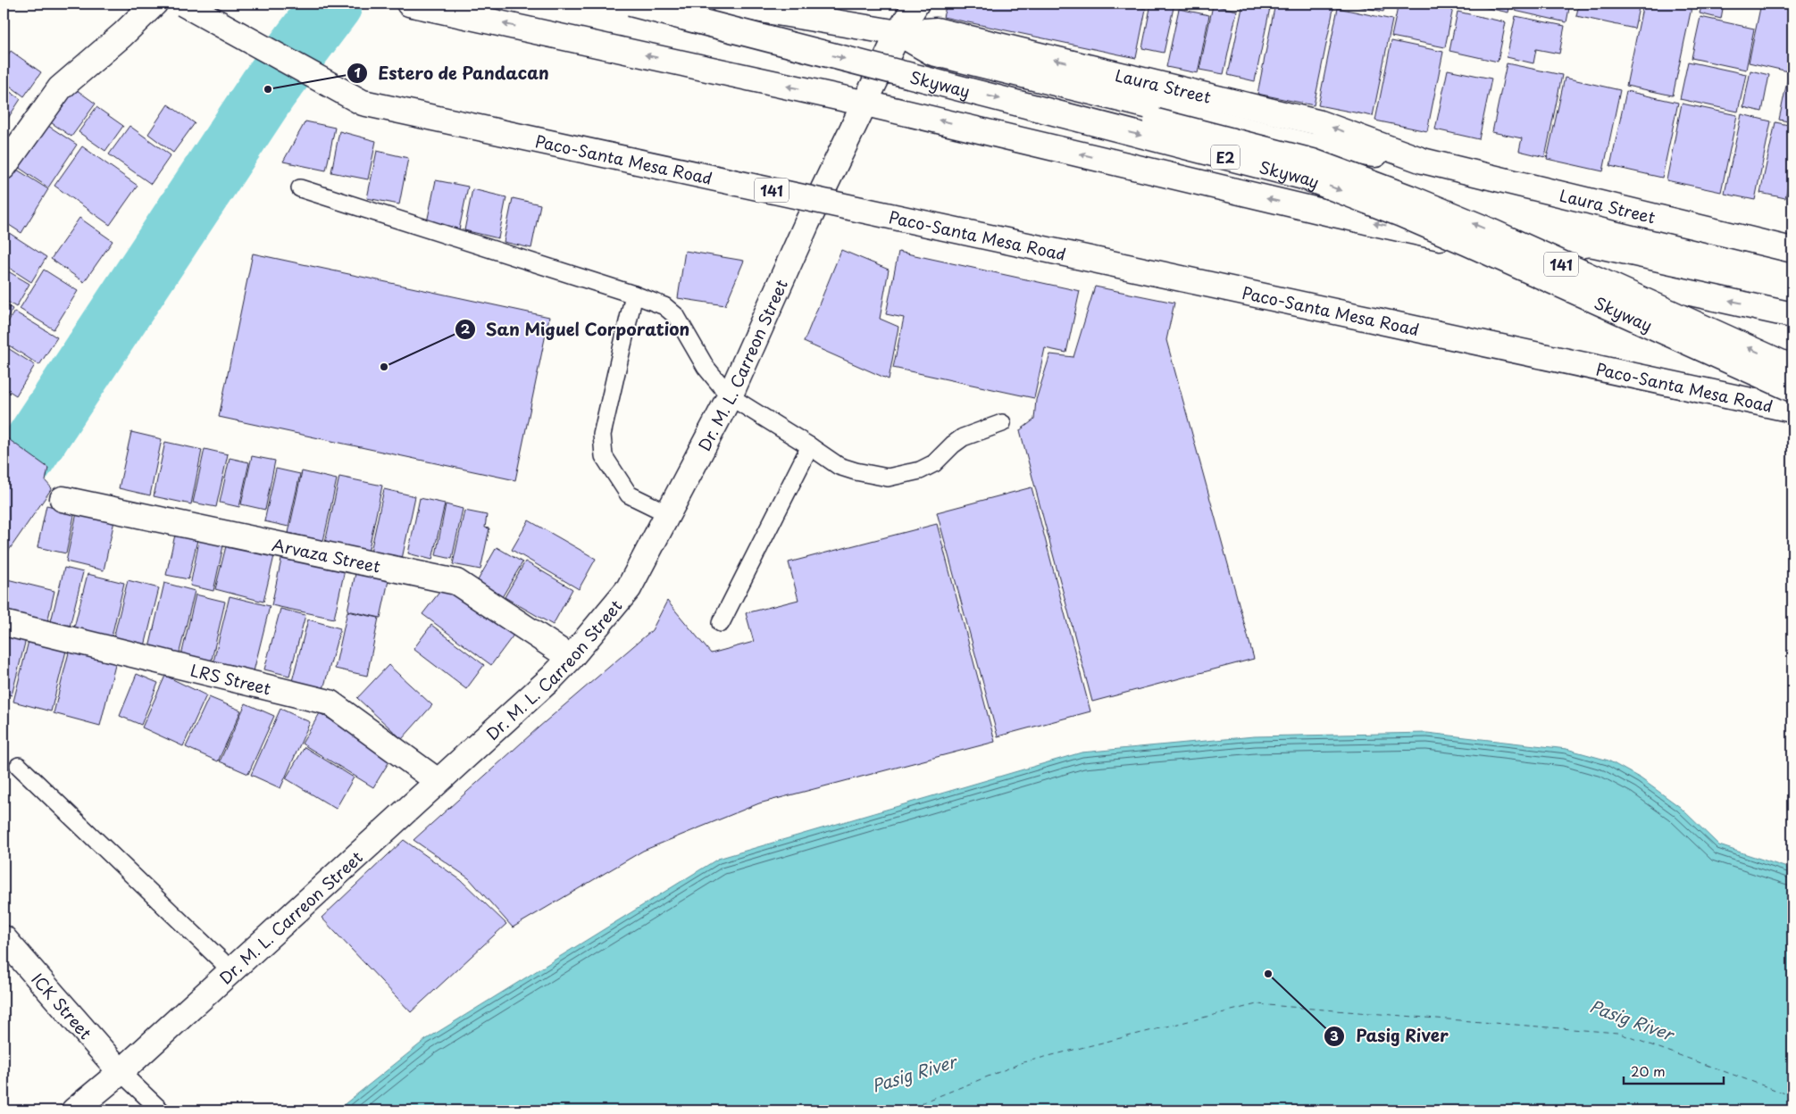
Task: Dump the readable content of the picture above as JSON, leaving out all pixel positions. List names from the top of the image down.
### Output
{
  "streets": {
    "main road": [
      "Skyway",
      "Laura Street",
      "E2",
      "Paco-Santa Mesa Road",
      "141",
      "Dr. M. L. Carreon Street",
      "Arvaza Street",
      "LRS Street",
      "ICK Street"
    ]
  },
  "crossings": [
    ["Laura Street", "Dr. M. L. Carreon Street"],
    ["141", "Dr. M. L. Carreon Street"],
    ["Dr. M. L. Carreon Street", "Arvaza Street"],
    ["Dr. M. L. Carreon Street", "LRS Street"],
    ["Dr. M. L. Carreon Street", "ICK Street"]
  ],
  "water": ["Pasig River"],
  "places": ["Estero de Pandacan", "San Miguel Corporation", "Pasig River"],
  "scale_bar": "20 m"
}
